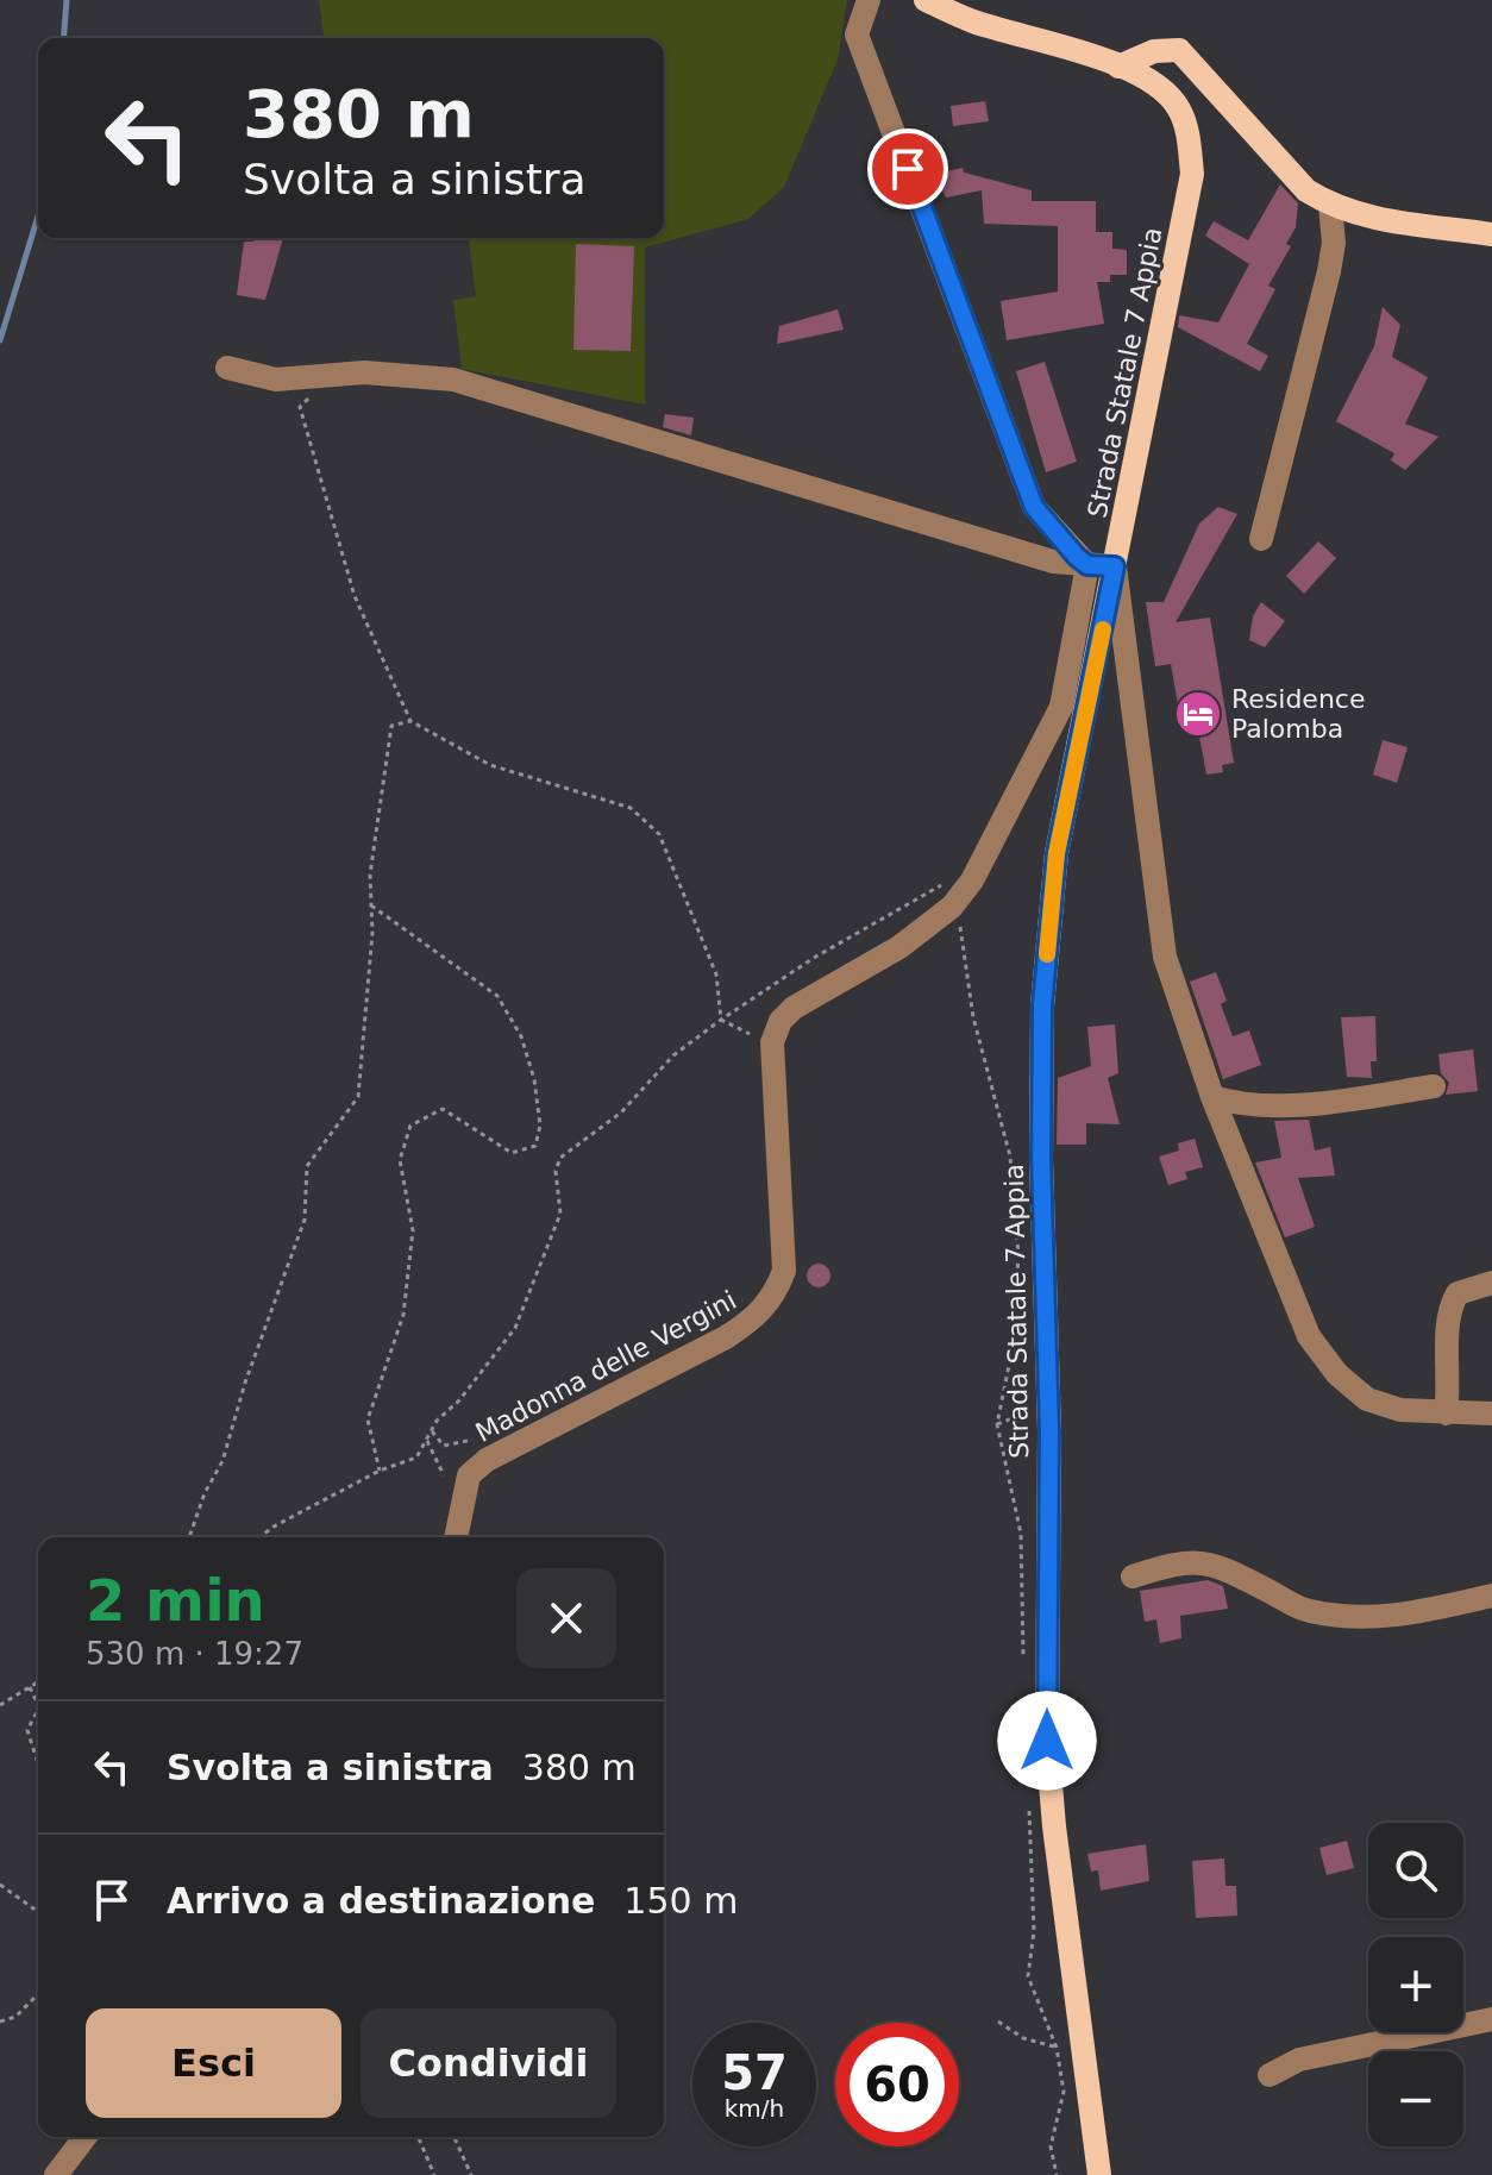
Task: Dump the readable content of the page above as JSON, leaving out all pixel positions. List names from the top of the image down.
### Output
{
  "streets": {
    "main road": ["Strada Statale 7 Appia"],
    "street": ["Madonna delle Vergini"]
  },
  "places": {
    "hotel": ["Residence Palomba"]
  },
  "page": {
    "turn": ["380 m", "Svolta a sinistra"],
    "heading": ["2 min", "530 m · 19:27"],
    "list": [
      {
        "name": "Svolta a sinistra",
        "value": "380 m"
      },
      {
        "name": "Arrivo a destinazione",
        "value": "150 m"
      }
    ],
    "map_buttons": ["+", "−"],
    "buttons": ["Esci", "Condividi"],
    "speed": "57 km/h",
    "limit": "60"
  }
}
